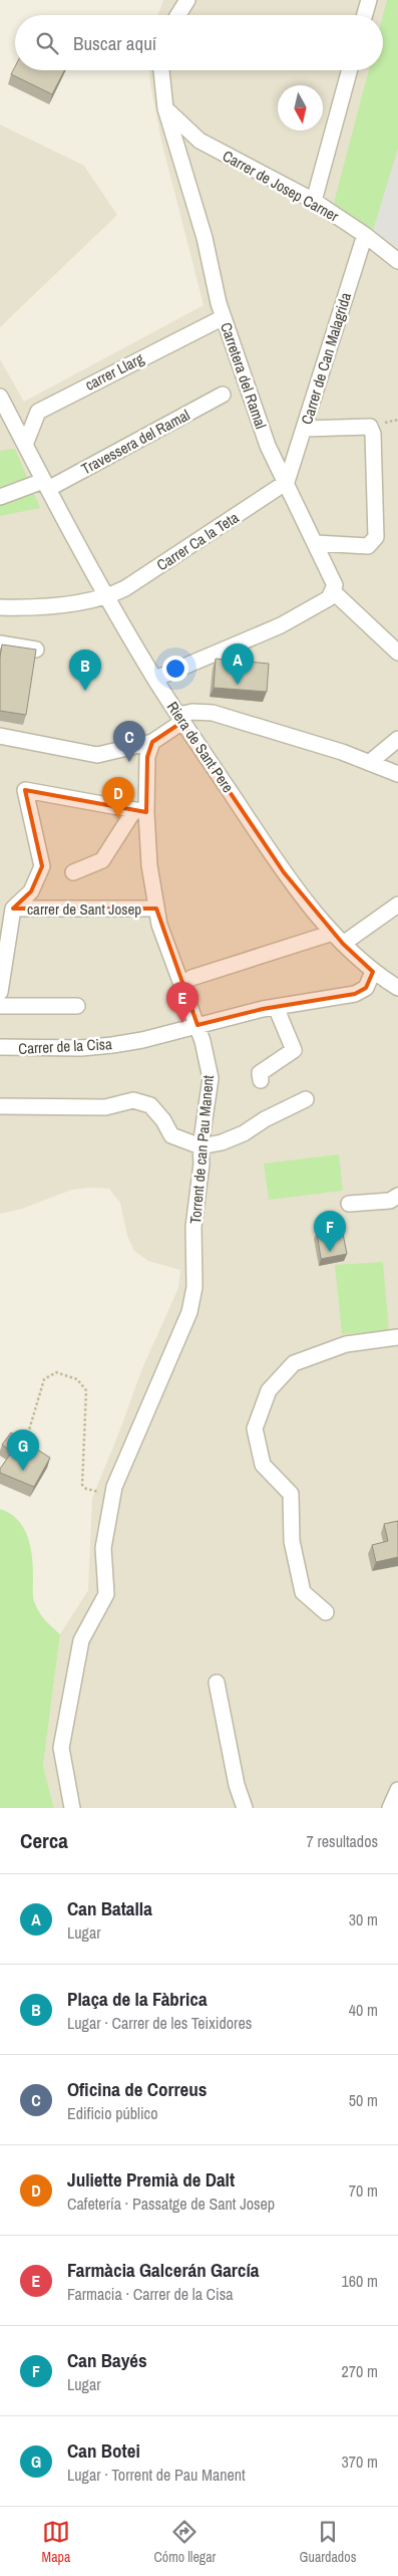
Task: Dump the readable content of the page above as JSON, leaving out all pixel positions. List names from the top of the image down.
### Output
{
  "streets": {
    "street": [
      "Carrer de Josep Carner",
      "Carrer de Can Malagrida",
      "carrer Llarg",
      "Carretera del Ramal",
      "Travessera del Ramal",
      "Carrer Ca la Teta",
      "Riera de Sant Pere",
      "carrer de Sant Josep",
      "Carrer de la Cisa",
      "Torrent de can Pau Manent"
    ]
  },
  "crossings": [
    ["Carrer de Josep Carner", "Carrer de Can Malagrida"],
    ["Carrer de Josep Carner", "Carretera del Ramal"],
    ["Carrer de Can Malagrida", "Carretera del Ramal"],
    ["Carrer de Can Malagrida", "Carrer Ca la Teta"],
    ["carrer Llarg", "Carretera del Ramal"],
    ["carrer Llarg", "Riera de Sant Pere"],
    ["Carretera del Ramal", "Carrer Ca la Teta"],
    ["Travessera del Ramal", "Riera de Sant Pere"],
    ["Carrer Ca la Teta", "Riera de Sant Pere"],
    ["Riera de Sant Pere", "Carrer de la Cisa"],
    ["carrer de Sant Josep", "Torrent de can Pau Manent"],
    ["Carrer de la Cisa", "Torrent de can Pau Manent"]
  ],
  "north": "bottom",
  "page": {
    "search": "Buscar aquí",
    "pins": [
      "A",
      "B",
      "C",
      "D",
      "E",
      "F",
      "G"
    ],
    "heading": ["Cerca", "7 resultados"],
    "list": [
      {
        "mark": "A",
        "name": "Can Batalla",
        "note": "Lugar",
        "value": "30 m"
      },
      {
        "mark": "B",
        "name": "Plaça de la Fàbrica",
        "note": "Lugar · Carrer de les Teixidores",
        "value": "40 m"
      },
      {
        "mark": "C",
        "name": "Oficina de Correus",
        "note": "Edificio público",
        "value": "50 m"
      },
      {
        "mark": "D",
        "name": "Juliette Premià de Dalt",
        "note": "Cafetería · Passatge de Sant Josep",
        "value": "70 m"
      },
      {
        "mark": "E",
        "name": "Farmàcia Galcerán García",
        "note": "Farmacia · Carrer de la Cisa",
        "value": "160 m"
      },
      {
        "mark": "F",
        "name": "Can Bayés",
        "note": "Lugar",
        "value": "270 m"
      },
      {
        "mark": "G",
        "name": "Can Botei",
        "note": "Lugar · Torrent de Pau Manent",
        "value": "370 m"
      }
    ],
    "nav": ["Mapa", "Cómo llegar", "Guardados"]
  }
}
